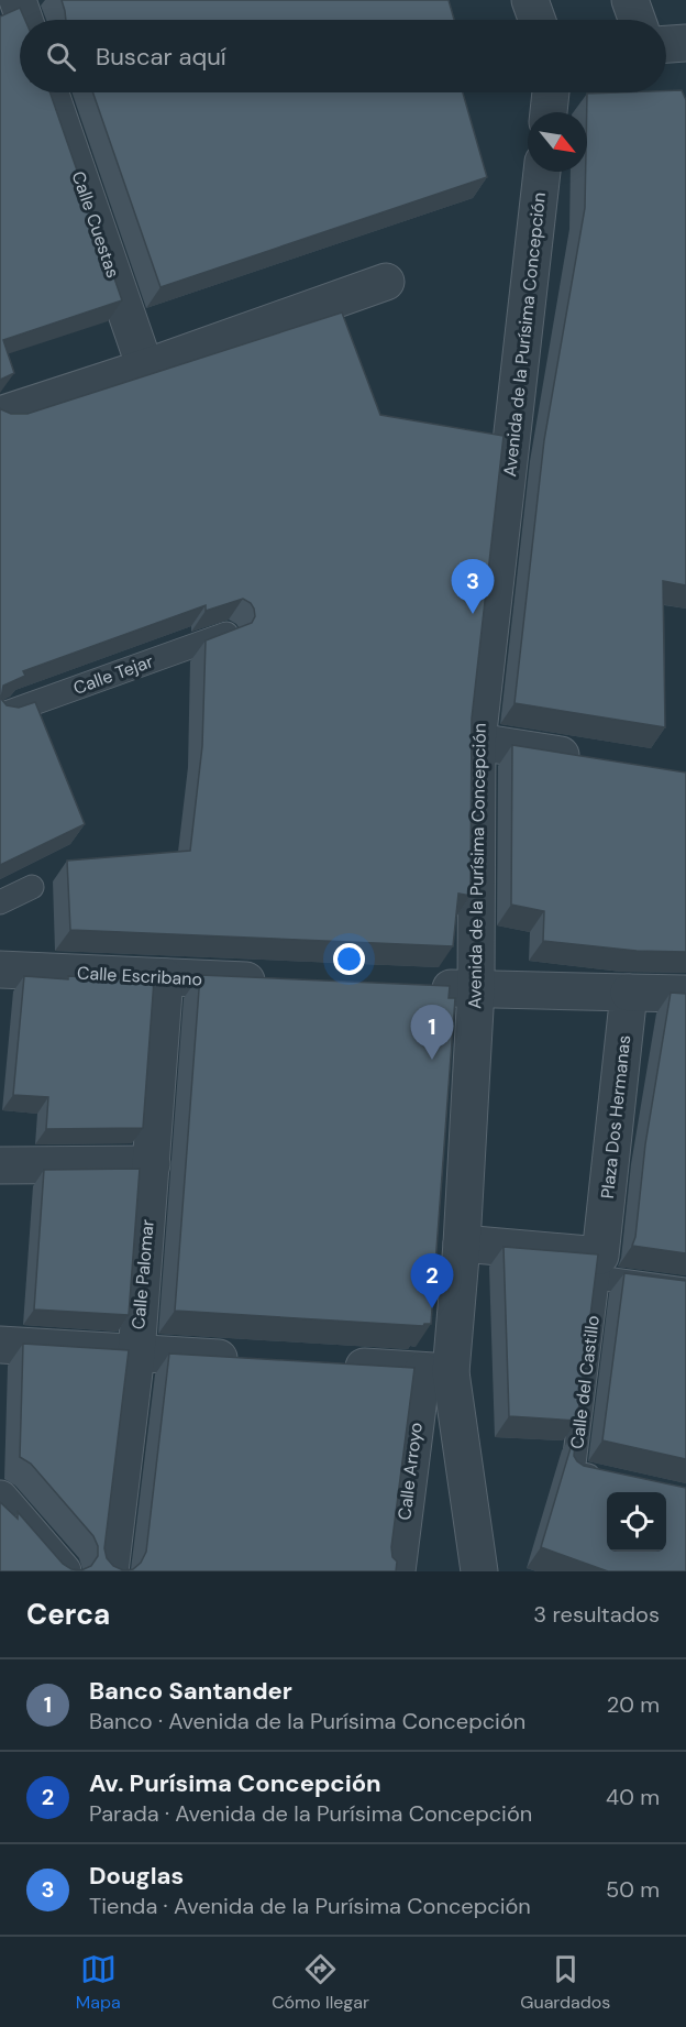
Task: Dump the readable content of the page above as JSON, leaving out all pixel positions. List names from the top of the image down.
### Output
{
  "streets": {
    "street": [
      "Calle Cuestas",
      "Avenida de la Purísima Concepción",
      "Calle Escribano",
      "Plaza Dos Hermanas",
      "Calle Palomar",
      "Calle Arroyo"
    ],
    "lane": ["Calle Tejar", "Calle del Castillo"]
  },
  "crossings": [
    ["Avenida de la Purísima Concepción", "Calle Arroyo"],
    ["Calle Escribano", "Calle Palomar"],
    ["Plaza Dos Hermanas", "Calle del Castillo"]
  ],
  "north": "bottom right",
  "page": {
    "search": "Buscar aquí",
    "pins": ["3", "1", "2"],
    "heading": ["Cerca", "3 resultados"],
    "list": [
      {
        "mark": "1",
        "name": "Banco Santander",
        "note": "Banco · Avenida de la Purísima Concepción",
        "value": "20 m"
      },
      {
        "mark": "2",
        "name": "Av. Purísima Concepción",
        "note": "Parada · Avenida de la Purísima Concepción",
        "value": "40 m"
      },
      {
        "mark": "3",
        "name": "Douglas",
        "note": "Tienda · Avenida de la Purísima Concepción",
        "value": "50 m"
      }
    ],
    "nav": ["Mapa", "Cómo llegar", "Guardados"]
  }
}
